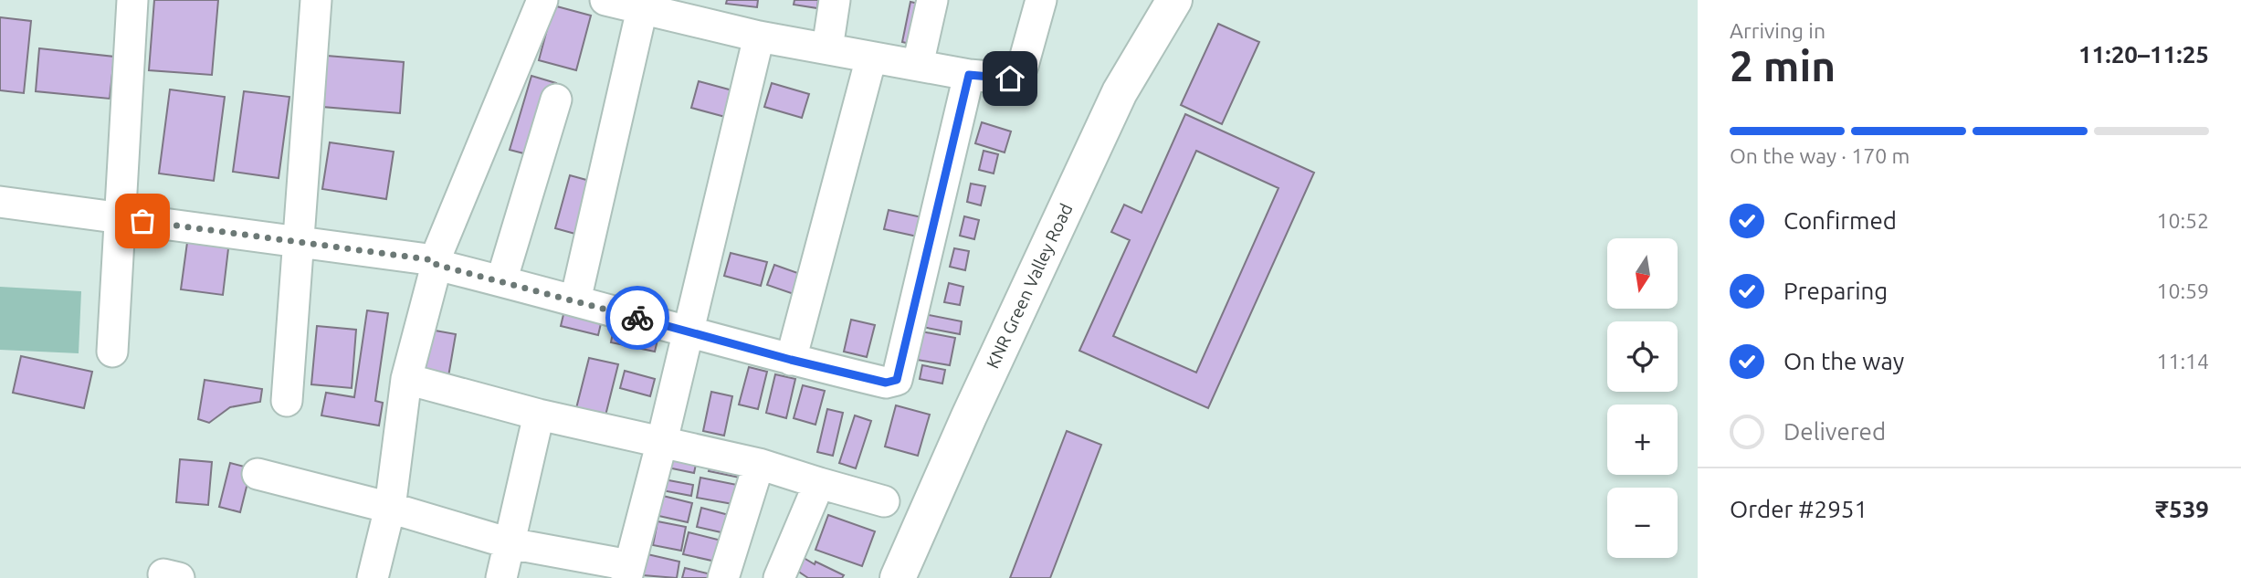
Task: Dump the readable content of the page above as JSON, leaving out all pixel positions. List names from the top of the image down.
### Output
{
  "streets": {
    "street": ["KNR Green Valley Road"]
  },
  "north": "bottom",
  "page": {
    "heading": ["2 min", "Arriving in", "11:20–11:25"],
    "panel": ["Order #2951", "₹539"],
    "bar": "On the way · 170 m",
    "list": [
      ["Confirmed", "10:52"],
      ["Preparing", "10:59"],
      ["On the way", "11:14"],
      "Delivered"
    ],
    "map_buttons": ["+", "−"]
  }
}
